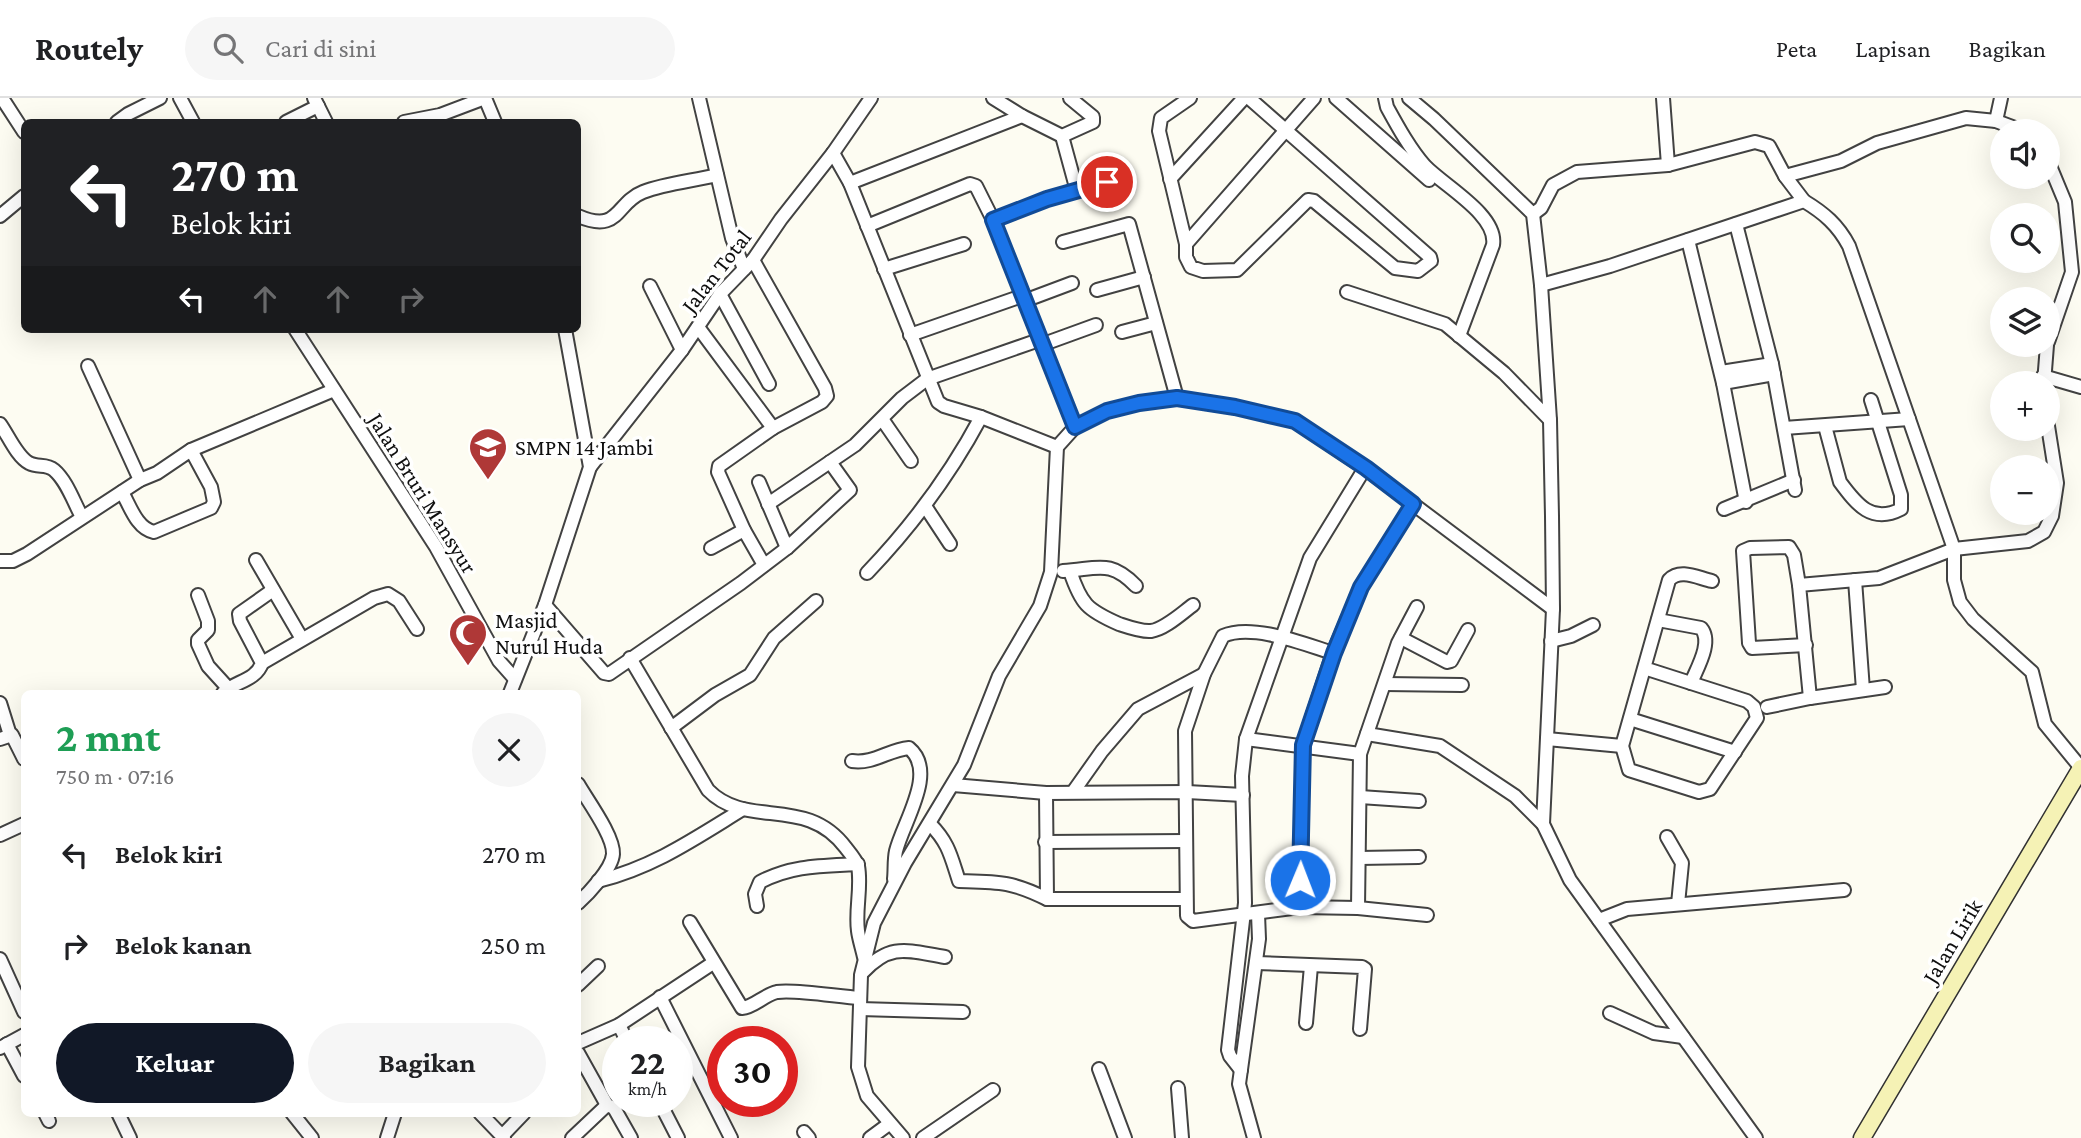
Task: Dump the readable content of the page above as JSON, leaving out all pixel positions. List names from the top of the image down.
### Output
{
  "streets": {
    "main road": ["Jalan Lirik"],
    "street": ["Jalan Total", "Jalan Bruri Mansyur"]
  },
  "places": {
    "school or university": ["SMPN 14 Jambi"],
    "mosque": ["Masjid Nurul Huda"]
  },
  "page": {
    "header": "Routely",
    "search": "Cari di sini",
    "nav": ["Peta", "Lapisan", "Bagikan"],
    "map_buttons": ["+", "−"],
    "turn": ["270 m", "Belok kiri"],
    "heading": ["2 mnt", "750 m · 07:16"],
    "list": [
      {
        "name": "Belok kiri",
        "value": "270 m"
      },
      {
        "name": "Belok kanan",
        "value": "250 m"
      }
    ],
    "buttons": ["Keluar", "Bagikan"],
    "speed": "22 km/h",
    "limit": "30"
  }
}
